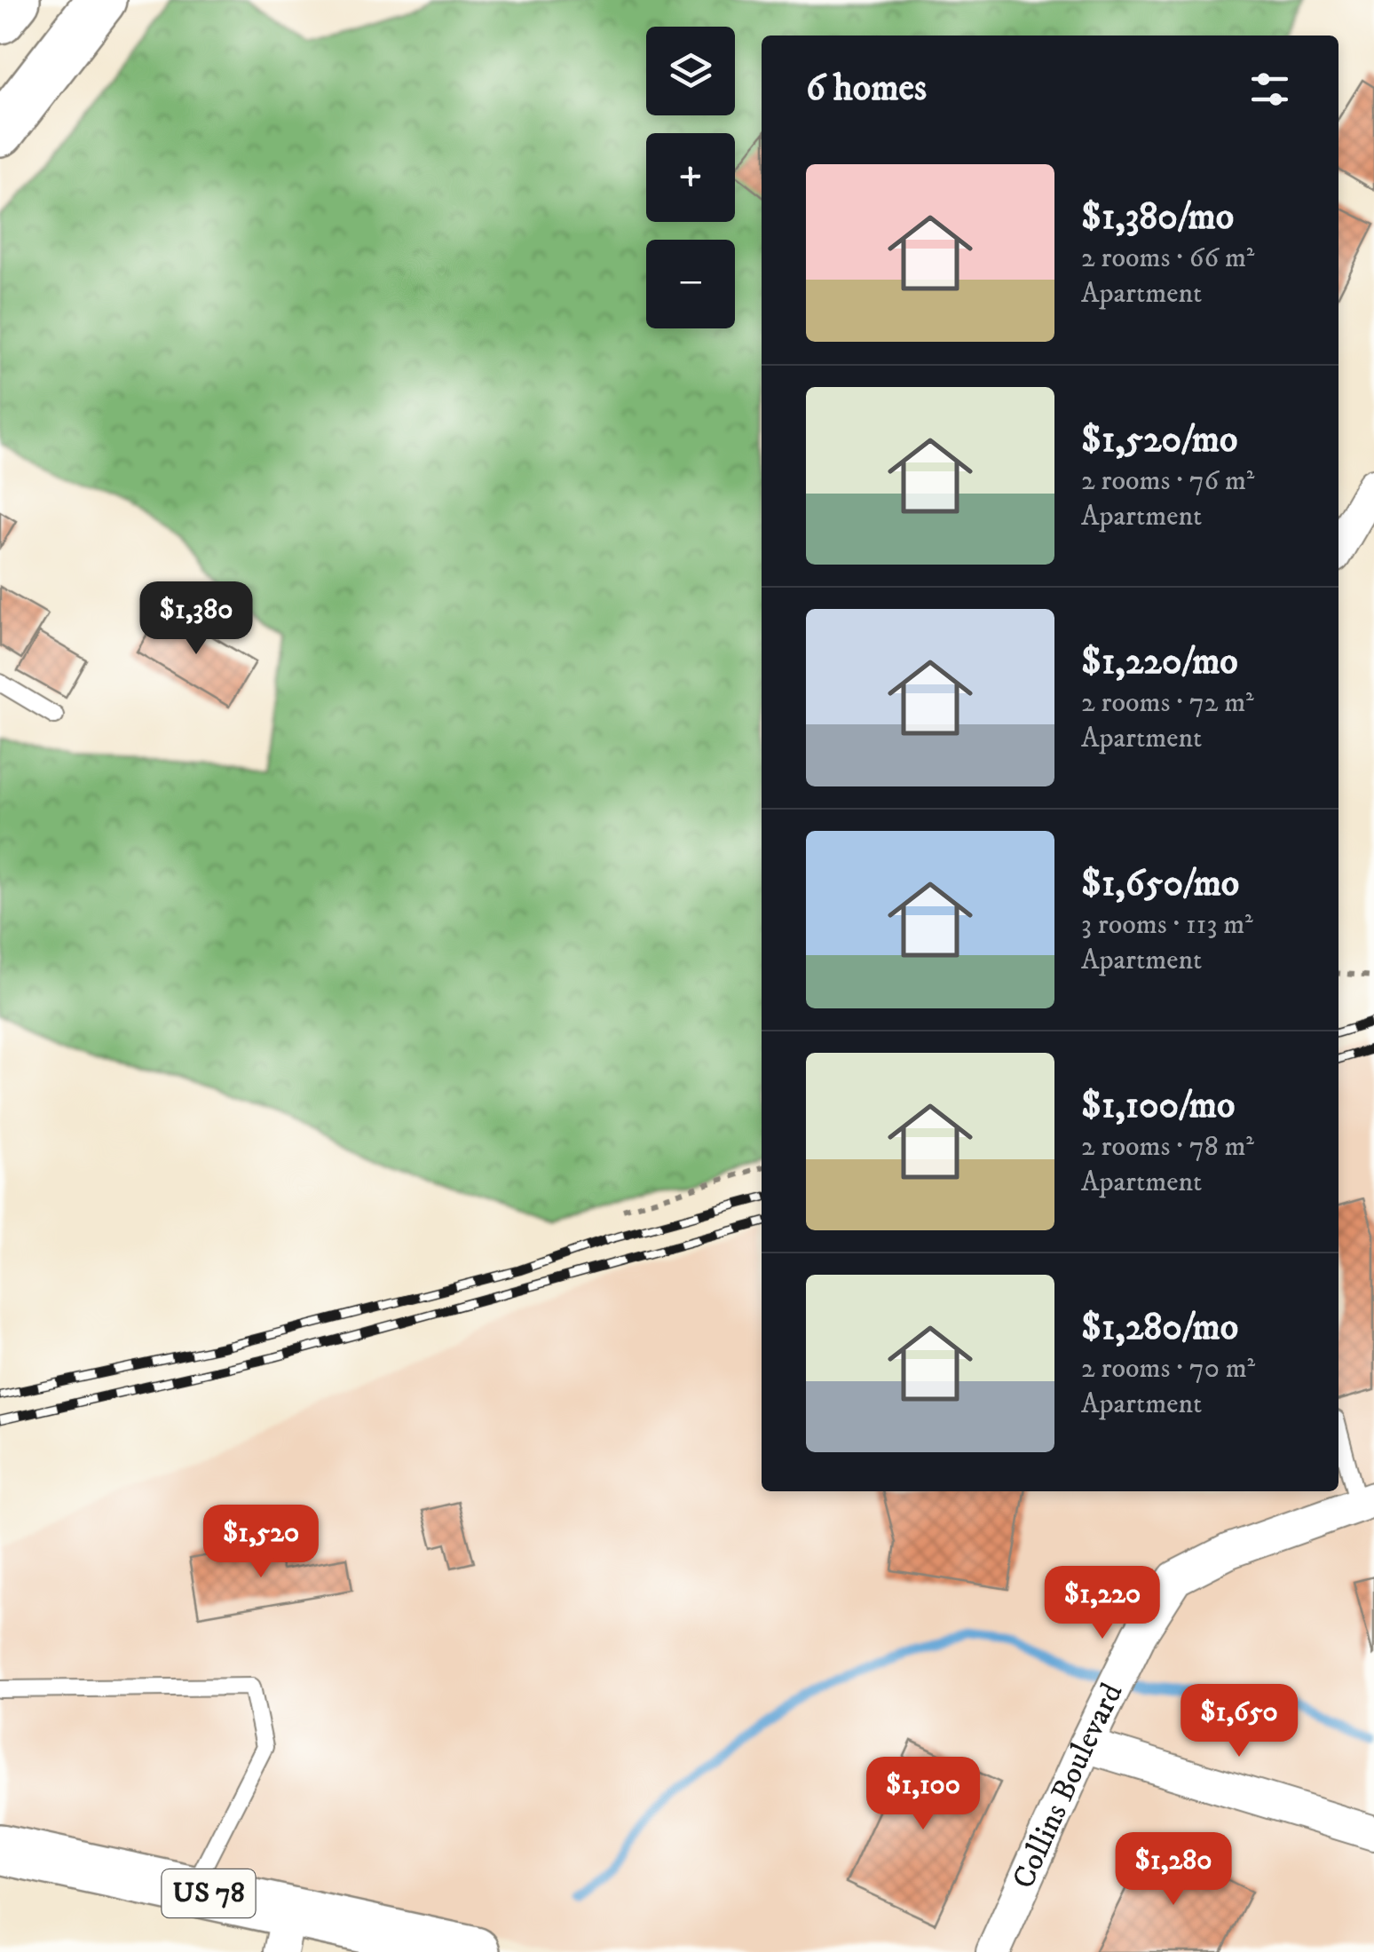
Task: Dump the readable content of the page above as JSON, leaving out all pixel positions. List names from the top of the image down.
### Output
{
  "streets": {
    "main road": ["US 78"],
    "street": ["Collins Boulevard"]
  },
  "page": {
    "map_buttons": ["+", "−"],
    "heading": "6 homes",
    "list": [
      {
        "name": "$1,380/mo",
        "note": "2 rooms · 66 m² · Apartment"
      },
      {
        "name": "$1,520/mo",
        "note": "2 rooms · 76 m² · Apartment"
      },
      {
        "name": "$1,220/mo",
        "note": "2 rooms · 72 m² · Apartment"
      },
      {
        "name": "$1,650/mo",
        "note": "3 rooms · 113 m² · Apartment"
      },
      {
        "name": "$1,100/mo",
        "note": "2 rooms · 78 m² · Apartment"
      },
      {
        "name": "$1,280/mo",
        "note": "2 rooms · 70 m² · Apartment"
      }
    ],
    "price": [
      "$1,380",
      "$1,520",
      "$1,220",
      "$1,650",
      "$1,100",
      "$1,280"
    ]
  }
}
